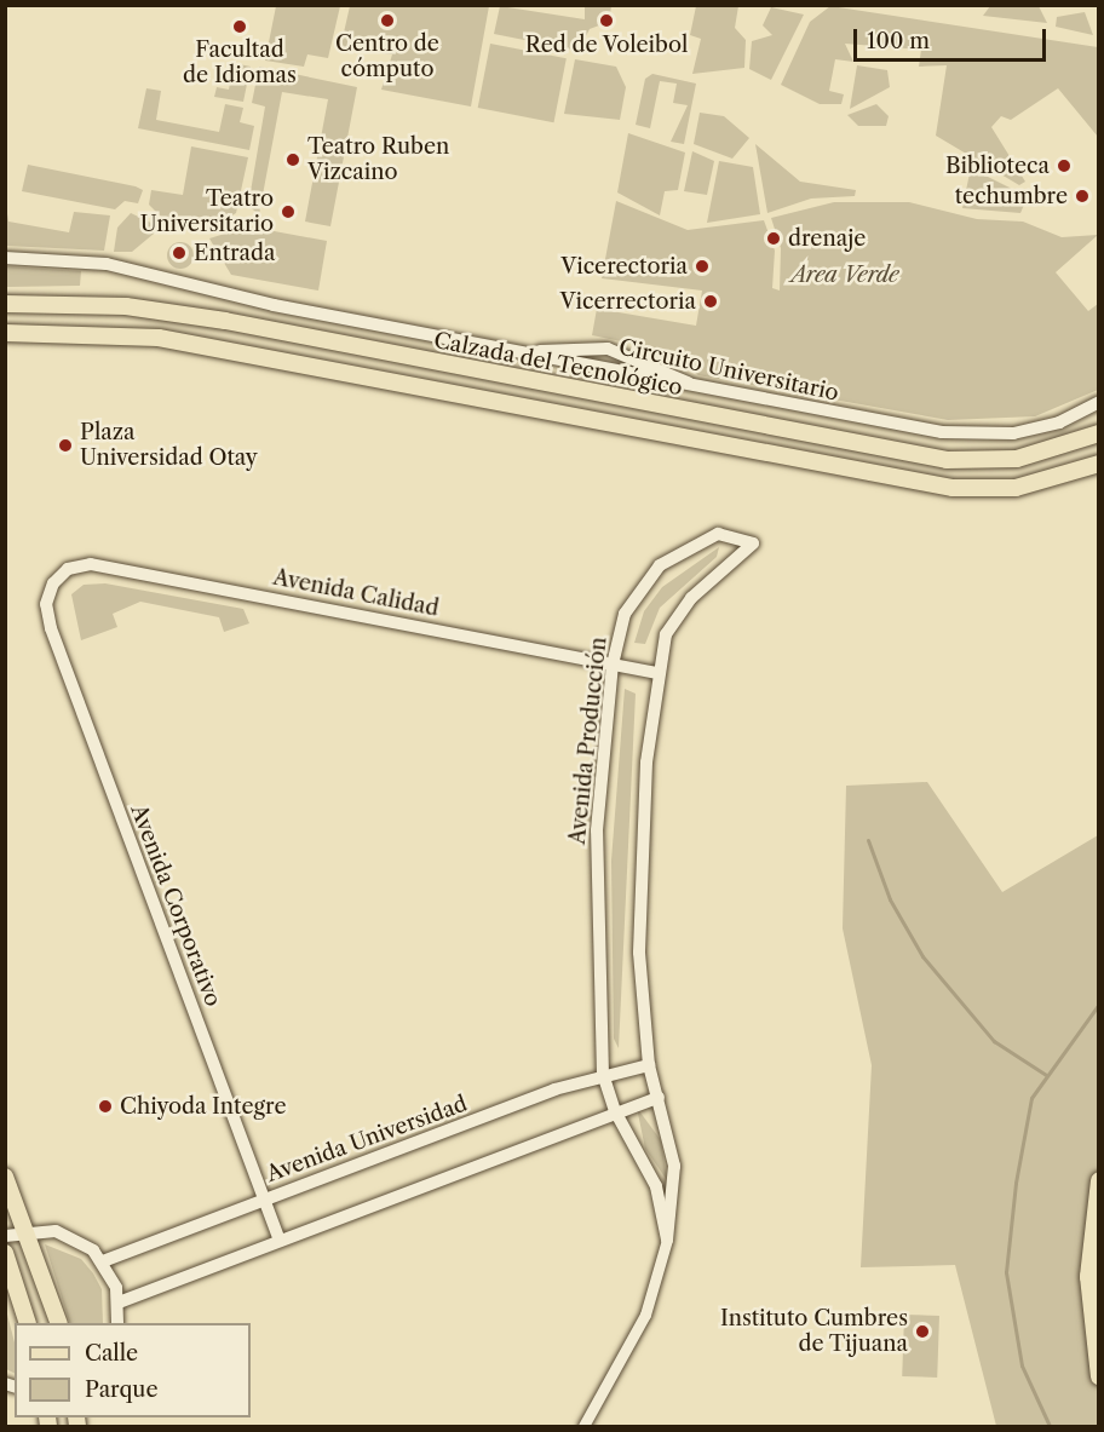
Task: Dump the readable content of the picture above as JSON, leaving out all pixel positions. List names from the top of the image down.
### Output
{
  "streets": {
    "main road": ["Calzada del Tecnológico"],
    "street": [
      "Circuito Universitario",
      "Avenida Calidad",
      "Avenida Producción",
      "Avenida Corporativo",
      "Avenida Universidad"
    ]
  },
  "crossings": [
    ["Avenida Calidad", "Avenida Producción"],
    ["Avenida Calidad", "Avenida Corporativo"],
    ["Avenida Producción", "Avenida Universidad"],
    ["Avenida Corporativo", "Avenida Universidad"]
  ],
  "parks": ["Area Verde"],
  "places": [
    "Centro de cómputo",
    "Red de Voleibol",
    "Facultad de Idiomas",
    "Teatro Ruben Vizcaino",
    "Biblioteca",
    "techumbre",
    "Teatro Universitario",
    "drenaje",
    "Entrada",
    "Vicerectoria",
    "Vicerrectoria",
    "Plaza Universidad Otay",
    "Chiyoda Integre",
    "Instituto Cumbres de Tijuana"
  ],
  "legend": ["Calle", "Parque"],
  "scale_bar": "100 m"
}
